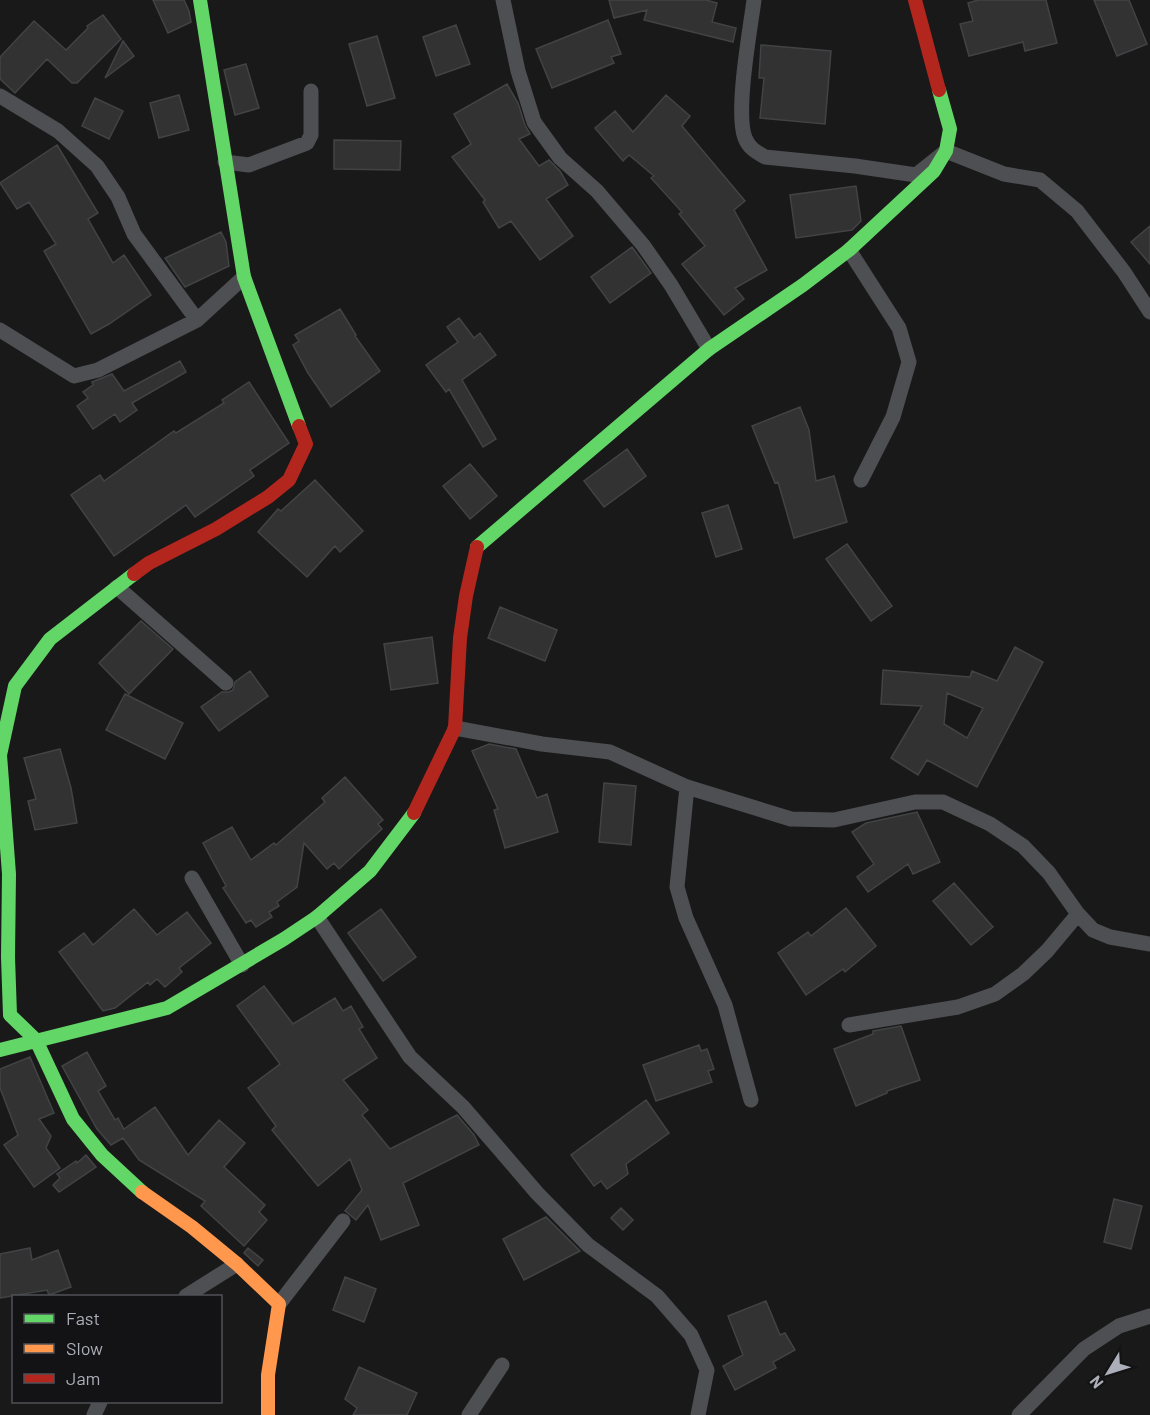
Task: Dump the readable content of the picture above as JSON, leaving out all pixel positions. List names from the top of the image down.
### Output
{
  "legend": ["Fast", "Slow", "Jam"],
  "north": "bottom left"
}
